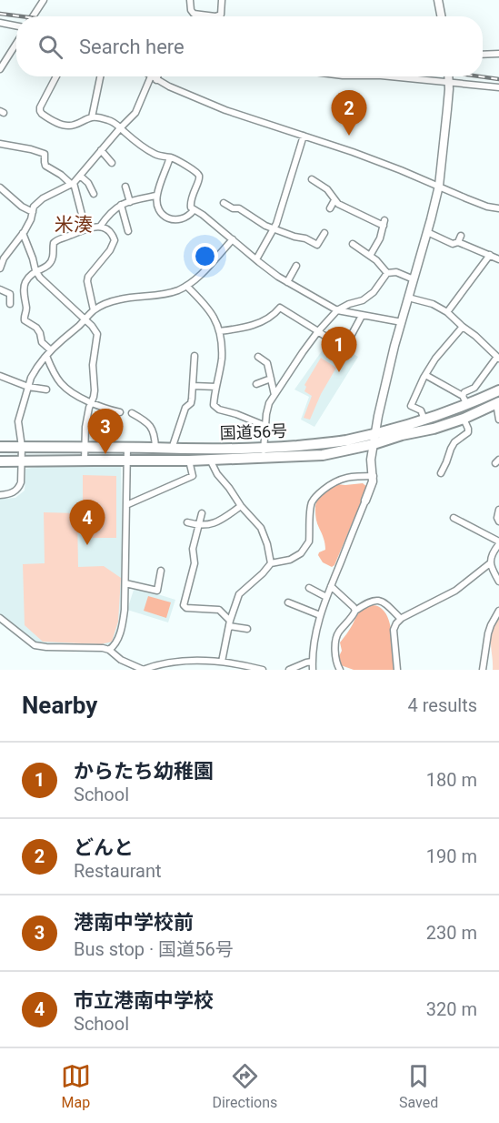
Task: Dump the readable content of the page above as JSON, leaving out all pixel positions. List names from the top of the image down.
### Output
{
  "streets": {
    "highway": ["国道56号"]
  },
  "districts": ["米湊"],
  "page": {
    "search": "Search here",
    "pins": [
      "2",
      "1",
      "3",
      "4"
    ],
    "heading": ["Nearby", "4 results"],
    "list": [
      {
        "mark": "1",
        "name": "からたち幼稚園",
        "note": "School",
        "value": "180 m"
      },
      {
        "mark": "2",
        "name": "どんと",
        "note": "Restaurant",
        "value": "190 m"
      },
      {
        "mark": "3",
        "name": "港南中学校前",
        "note": "Bus stop · 国道56号",
        "value": "230 m"
      },
      {
        "mark": "4",
        "name": "市立港南中学校",
        "note": "School",
        "value": "320 m"
      }
    ],
    "nav": ["Map", "Directions", "Saved"]
  }
}
